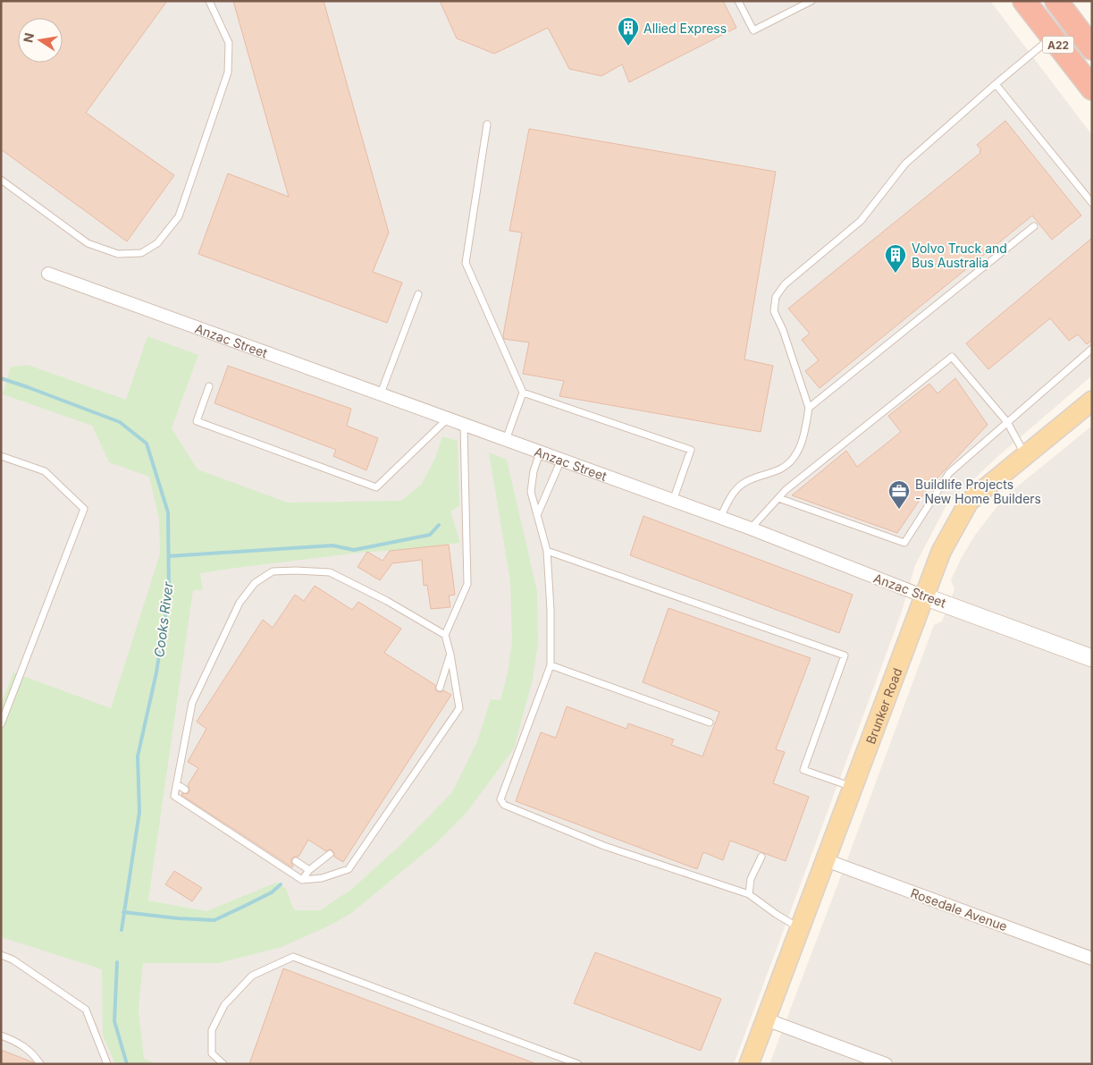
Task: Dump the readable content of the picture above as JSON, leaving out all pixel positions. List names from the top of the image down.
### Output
{
  "streets": {
    "highway": ["A22"],
    "main road": ["Brunker Road"],
    "street": ["Anzac Street", "Rosedale Avenue"]
  },
  "crossings": [
    ["Anzac Street", "Brunker Road"],
    ["Brunker Road", "Rosedale Avenue"]
  ],
  "water": ["Cooks River"],
  "places": {
    "building": ["Allied Express", "Volvo Truck and Bus Australia"],
    "office": ["Buildlife Projects - New Home Builders"]
  },
  "north": "left"
}
